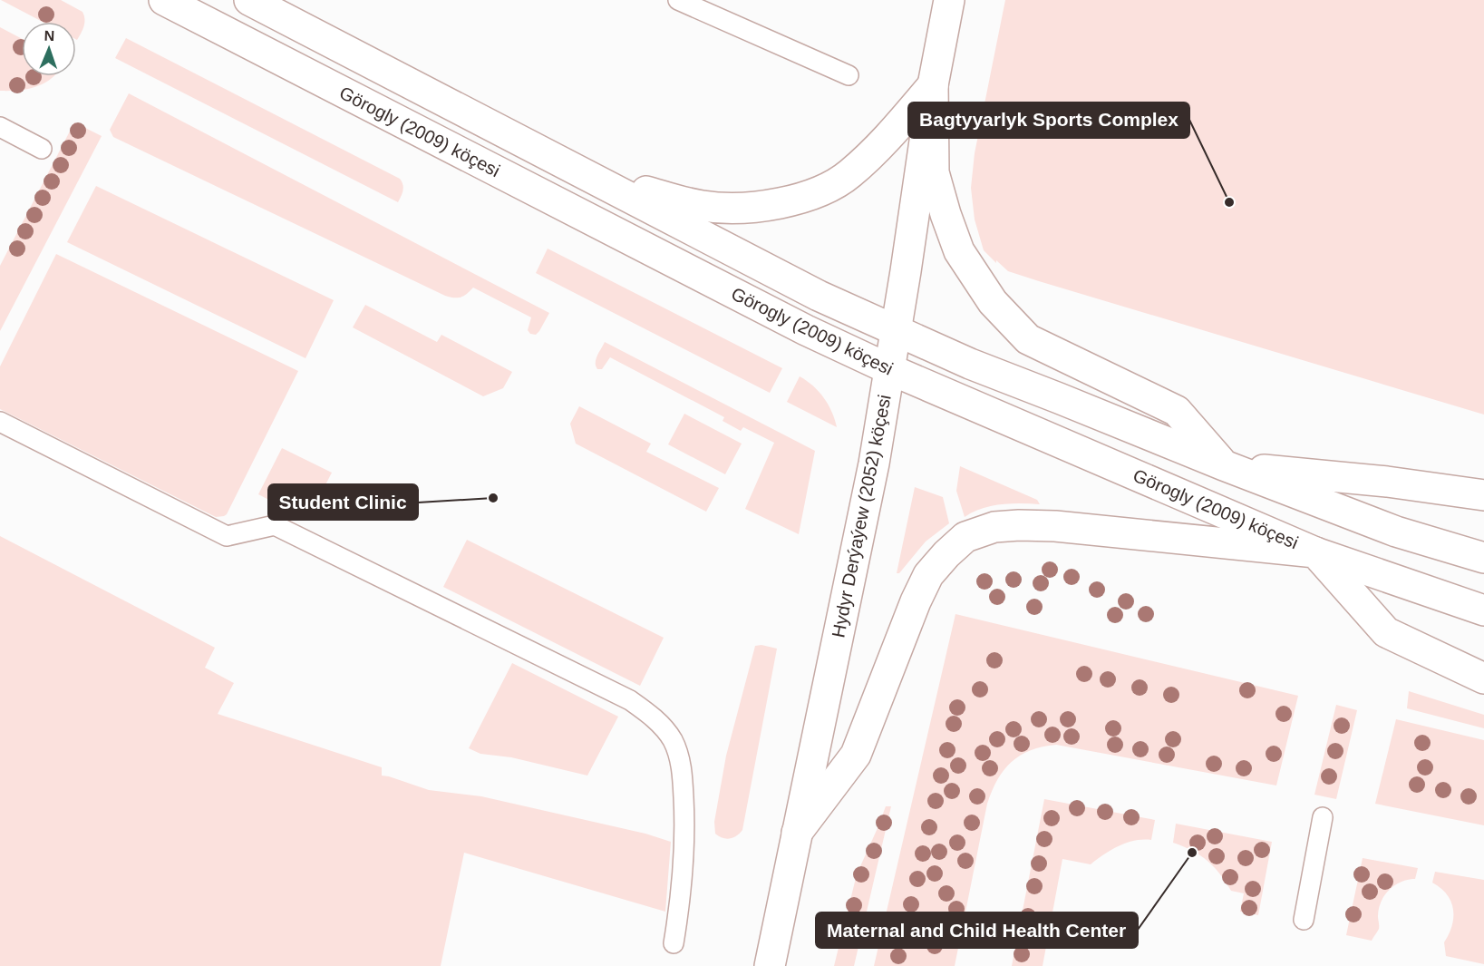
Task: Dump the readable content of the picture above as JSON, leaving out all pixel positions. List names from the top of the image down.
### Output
{
  "streets": {
    "main road": ["Görogly (2009) köçesi", "Hydyr Derýaýew (2052) köçesi"]
  },
  "crossings": [
    ["Görogly (2009) köçesi", "Hydyr Derýaýew (2052) köçesi"]
  ],
  "places": ["Bagtyyarlyk Sports Complex", "Student Clinic", "Maternal and Child Health Center"],
  "north": "top"
}
